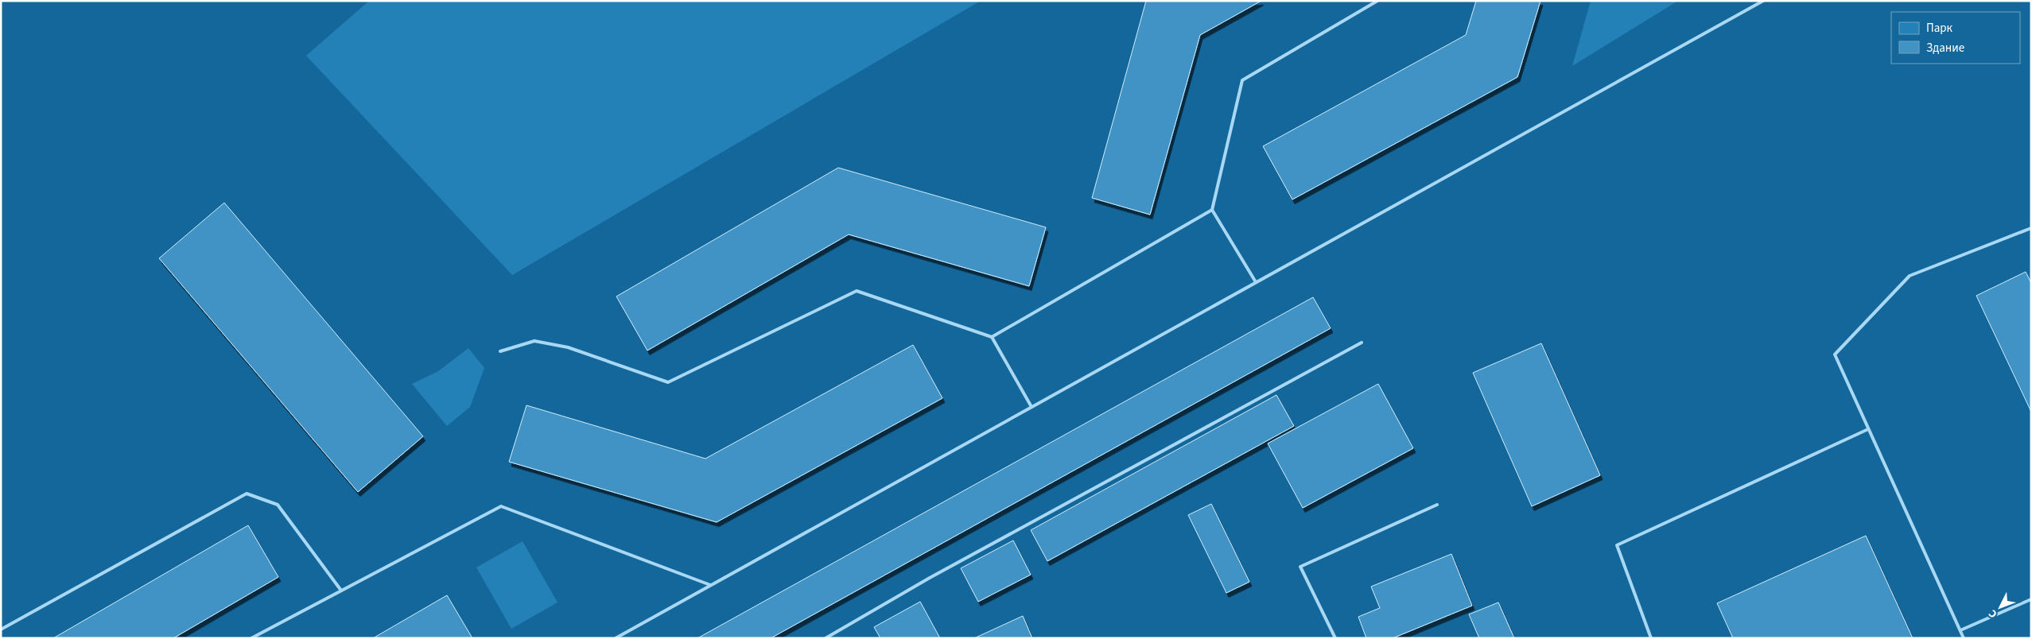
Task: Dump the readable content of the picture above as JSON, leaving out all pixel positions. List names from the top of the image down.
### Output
{
  "legend": ["Парк", "Здание"],
  "north": "bottom left"
}
